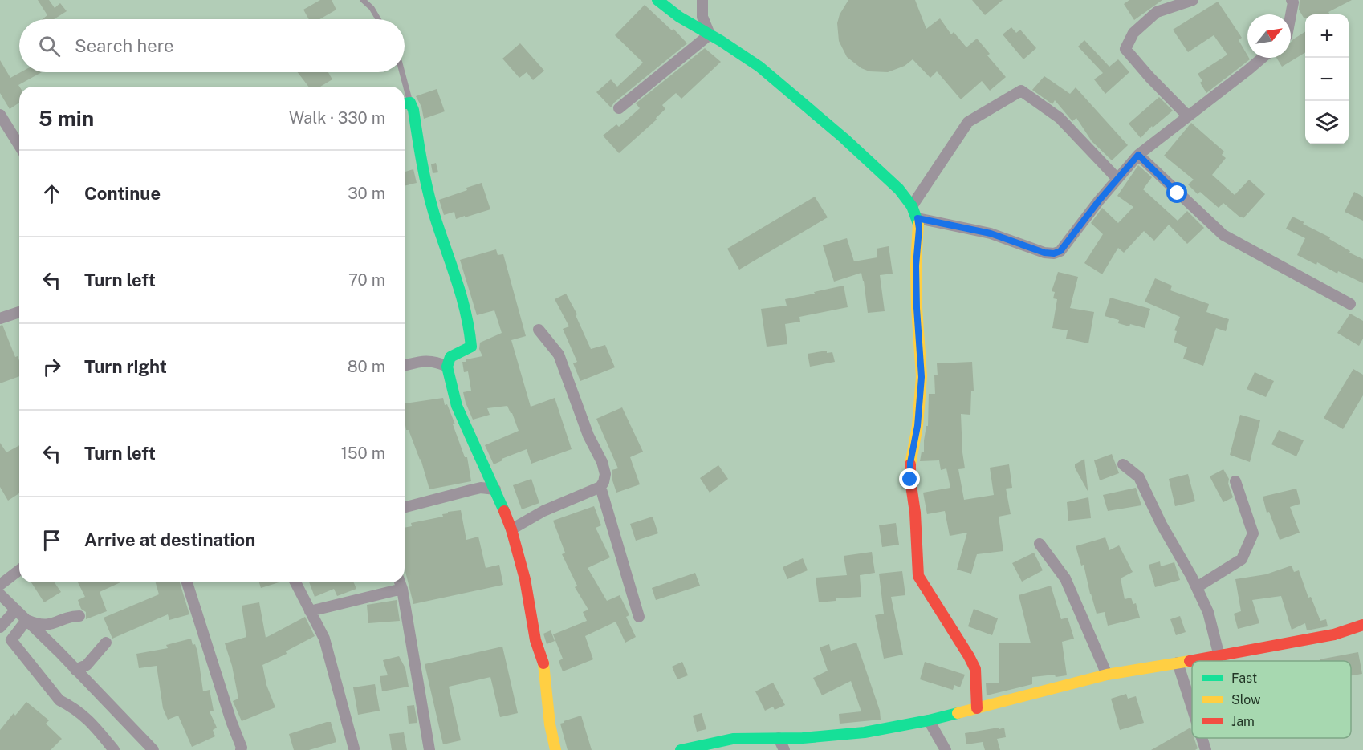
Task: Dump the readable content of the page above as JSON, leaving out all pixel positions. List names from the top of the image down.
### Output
{
  "legend": ["Fast", "Slow", "Jam"],
  "north": "top right",
  "page": {
    "map_buttons": ["+", "−"],
    "search": "Search here",
    "heading": ["5 min", "Walk · 330 m"],
    "list": [
      ["Continue", "30 m"],
      ["Turn left", "70 m"],
      ["Turn right", "80 m"],
      ["Turn left", "150 m"],
      "Arrive at destination"
    ]
  }
}
